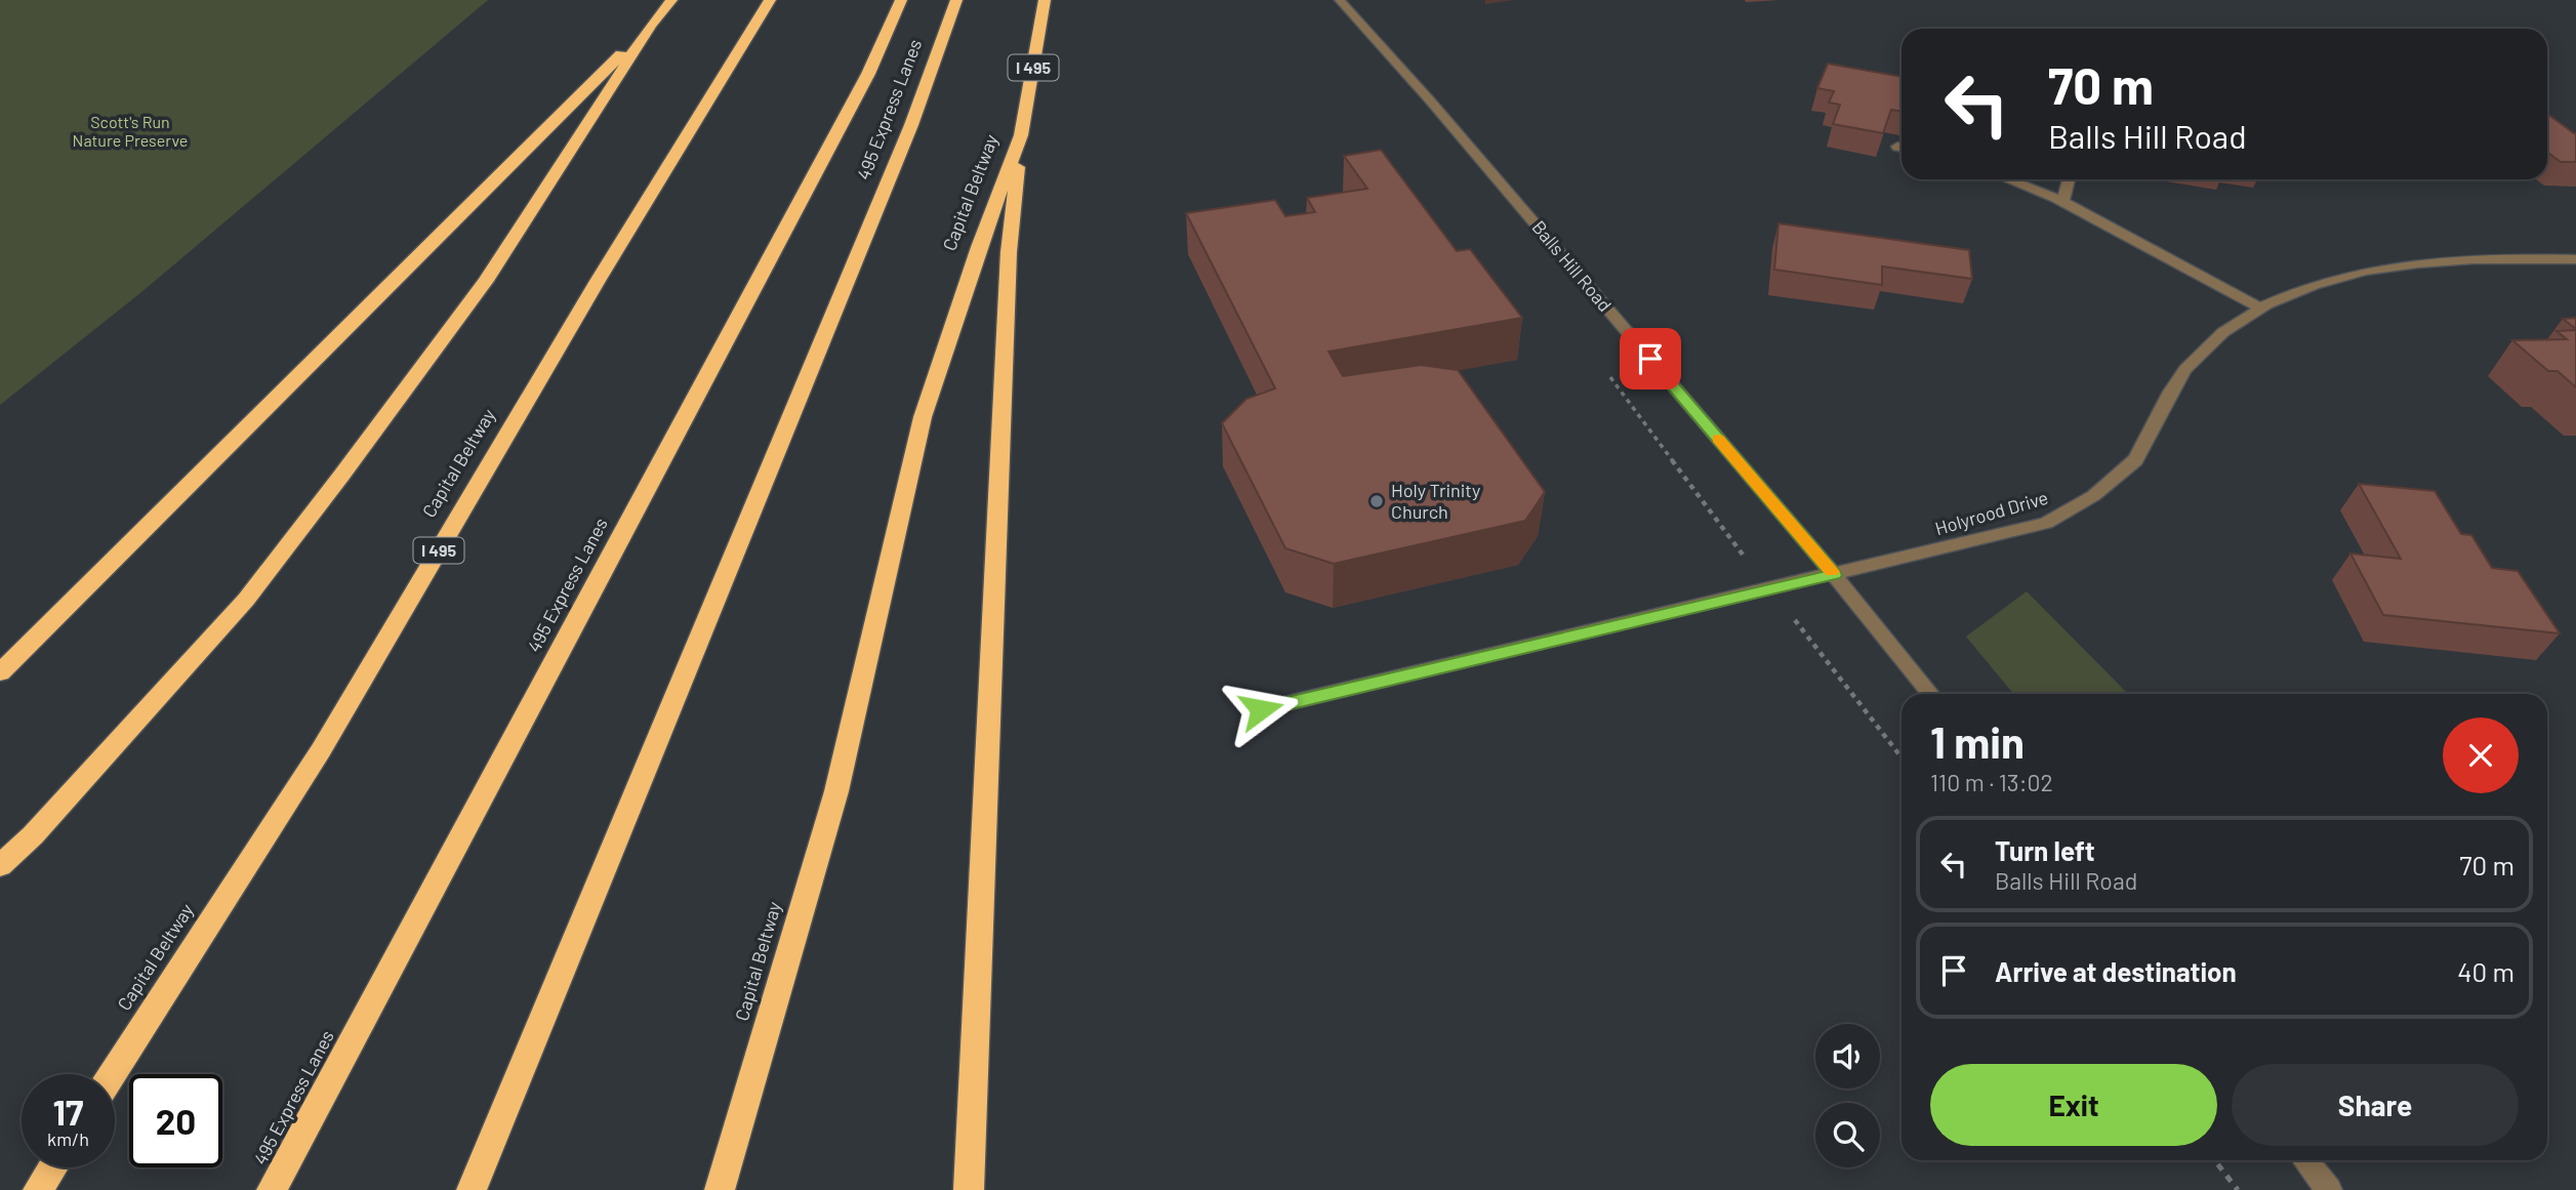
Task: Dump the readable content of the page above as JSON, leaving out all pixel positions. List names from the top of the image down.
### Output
{
  "streets": {
    "highway": ["I 495", "495 Express Lanes", "Capital Beltway"],
    "street": ["Balls Hill Road", "Holyrood Drive"]
  },
  "crossings": [
    ["Balls Hill Road", "Holyrood Drive"]
  ],
  "parks": ["Scott's Run Nature Preserve"],
  "places": ["Holy Trinity Church"],
  "page": {
    "turn": ["70 m", "Balls Hill Road"],
    "heading": ["1 min", "110 m · 13:02"],
    "list": [
      {
        "name": "Turn left",
        "note": "Balls Hill Road",
        "value": "70 m"
      },
      {
        "name": "Arrive at destination",
        "value": "40 m"
      }
    ],
    "buttons": ["Exit", "Share"],
    "speed": "17 km/h",
    "limit": "20"
  }
}
